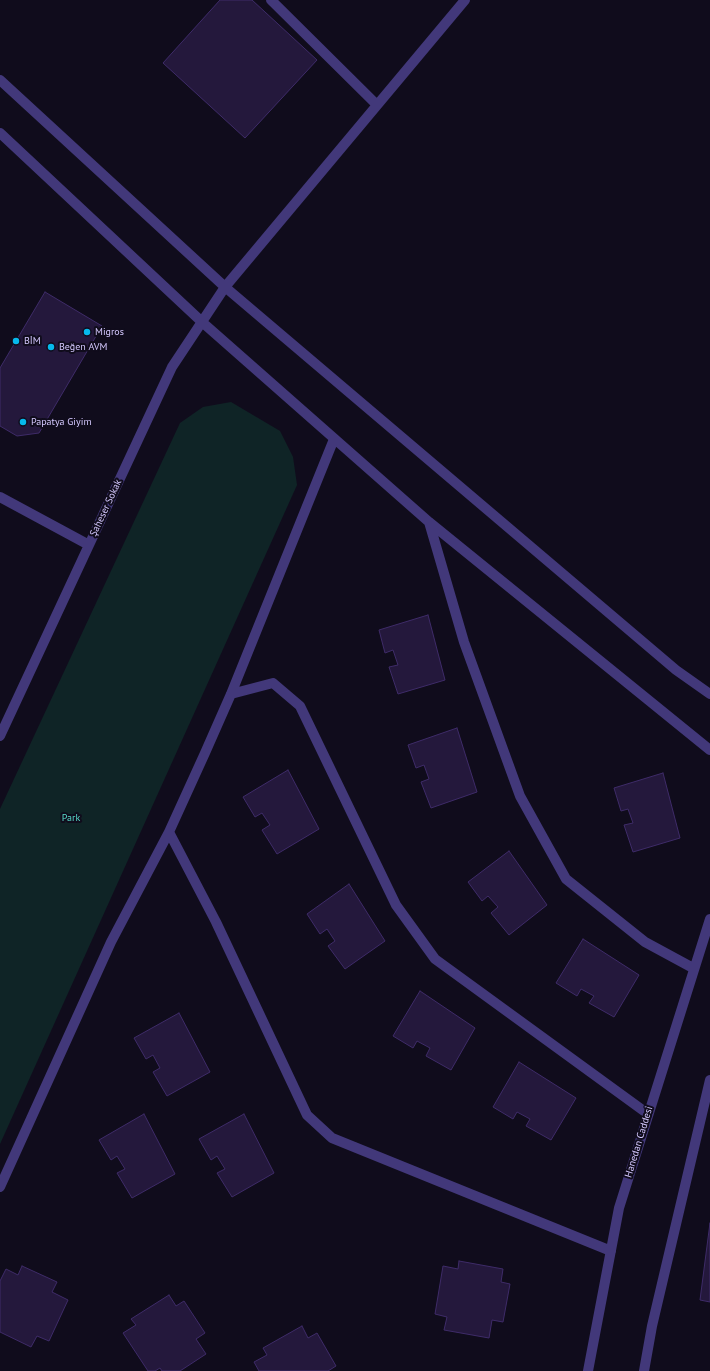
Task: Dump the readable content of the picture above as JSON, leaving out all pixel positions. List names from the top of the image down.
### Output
{
  "streets": {
    "street": ["Şaheser Sokak", "Hanedan Caddesi"]
  },
  "parks": ["Park"],
  "places": [
    "Migros",
    "BİM",
    "Beğen AVM",
    "Papatya Giyim"
  ]
}
